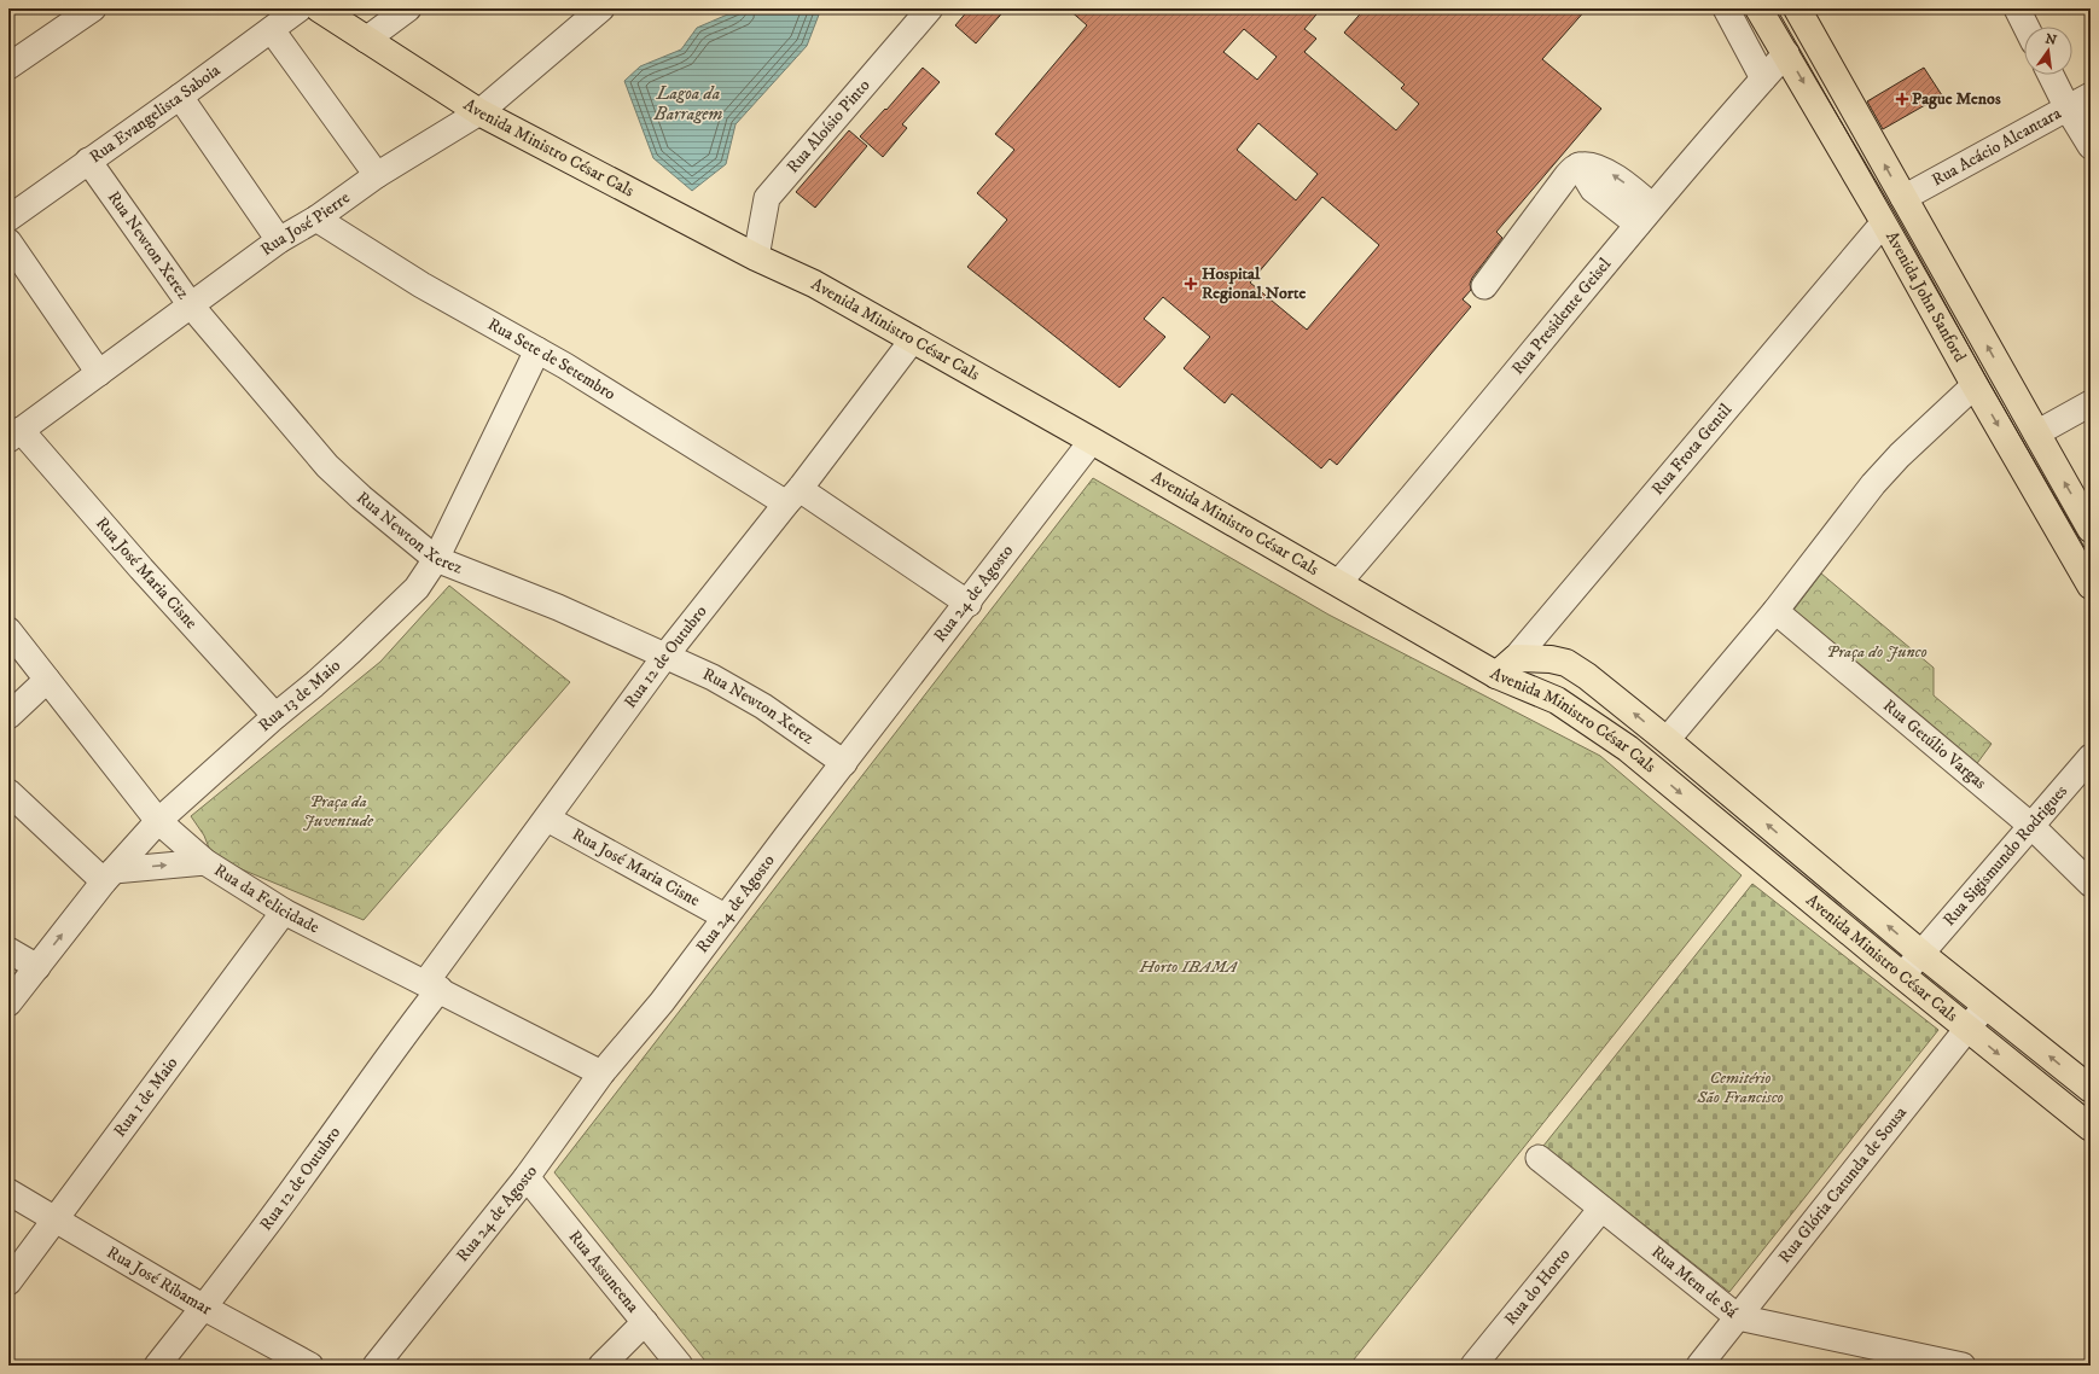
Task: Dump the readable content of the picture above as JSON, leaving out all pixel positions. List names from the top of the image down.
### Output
{
  "streets": {
    "main road": ["Avenida Ministro César Cals", "Avenida John Sanford"],
    "street": [
      "Rua Evangelista Saboia",
      "Rua Aloísio Pinto",
      "Rua Acácio Alcantara",
      "Rua José Pierre",
      "Rua Newton Xerez",
      "Rua Presidente Geisel",
      "Rua Sete de Setembro",
      "Rua Frota Gentil",
      "Rua José Maria Cisne",
      "Rua 24 de Agosto",
      "Rua 12 de Outubro",
      "Rua 13 de Maio",
      "Rua Getúlio Vargas",
      "Rua Sigismundo Rodrigues",
      "Rua da Felicidade",
      "Rua 1 de Maio",
      "Rua Glória Catunda de Sousa",
      "Rua Assuncena",
      "Rua José Ribamar",
      "Rua Mem de Sá",
      "Rua do Horto"
    ]
  },
  "crossings": [
    ["Rua Evangelista Saboia", "Rua Newton Xerez"],
    ["Rua Aloísio Pinto", "Avenida Ministro César Cals"],
    ["Avenida Ministro César Cals", "Rua José Pierre"],
    ["Avenida Ministro César Cals", "Rua Presidente Geisel"],
    ["Avenida Ministro César Cals", "Rua Frota Gentil"],
    ["Avenida Ministro César Cals", "Rua 24 de Agosto"],
    ["Avenida Ministro César Cals", "Rua 12 de Outubro"],
    ["Avenida Ministro César Cals", "Rua Sigismundo Rodrigues"],
    ["Avenida Ministro César Cals", "Rua Glória Catunda de Sousa"],
    ["Rua Acácio Alcantara", "Avenida John Sanford"],
    ["Rua José Pierre", "Rua Newton Xerez"],
    ["Rua José Pierre", "Rua Sete de Setembro"],
    ["Rua José Pierre", "Rua José Maria Cisne"],
    ["Rua Newton Xerez", "Rua 24 de Agosto"],
    ["Rua Newton Xerez", "Rua 12 de Outubro"],
    ["Rua Newton Xerez", "Rua 13 de Maio"],
    ["Avenida John Sanford", "Rua Presidente Geisel"],
    ["Avenida John Sanford", "Rua Frota Gentil"],
    ["Rua Sete de Setembro", "Rua 24 de Agosto"],
    ["Rua Sete de Setembro", "Rua 12 de Outubro"],
    ["Rua Sete de Setembro", "Rua 13 de Maio"],
    ["Rua José Maria Cisne", "Rua 24 de Agosto"],
    ["Rua José Maria Cisne", "Rua 12 de Outubro"],
    ["Rua José Maria Cisne", "Rua 13 de Maio"],
    ["Rua 24 de Agosto", "Rua da Felicidade"],
    ["Rua 24 de Agosto", "Rua Assuncena"],
    ["Rua 12 de Outubro", "Rua da Felicidade"],
    ["Rua 12 de Outubro", "Rua José Ribamar"],
    ["Rua 13 de Maio", "Rua da Felicidade"],
    ["Rua Getúlio Vargas", "Rua Sigismundo Rodrigues"],
    ["Rua da Felicidade", "Rua 1 de Maio"],
    ["Rua 1 de Maio", "Rua José Ribamar"],
    ["Rua Glória Catunda de Sousa", "Rua Mem de Sá"],
    ["Rua Mem de Sá", "Rua do Horto"]
  ],
  "water": ["Lagoa da Barragem"],
  "parks": [
    "Praça do Junco",
    "Praça da Juventude",
    "Horto IBAMA",
    "Cemitério São Francisco"
  ],
  "places": {
    "health": ["Pague Menos", "Hospital Regional Norte"]
  },
  "north": "top"
}
